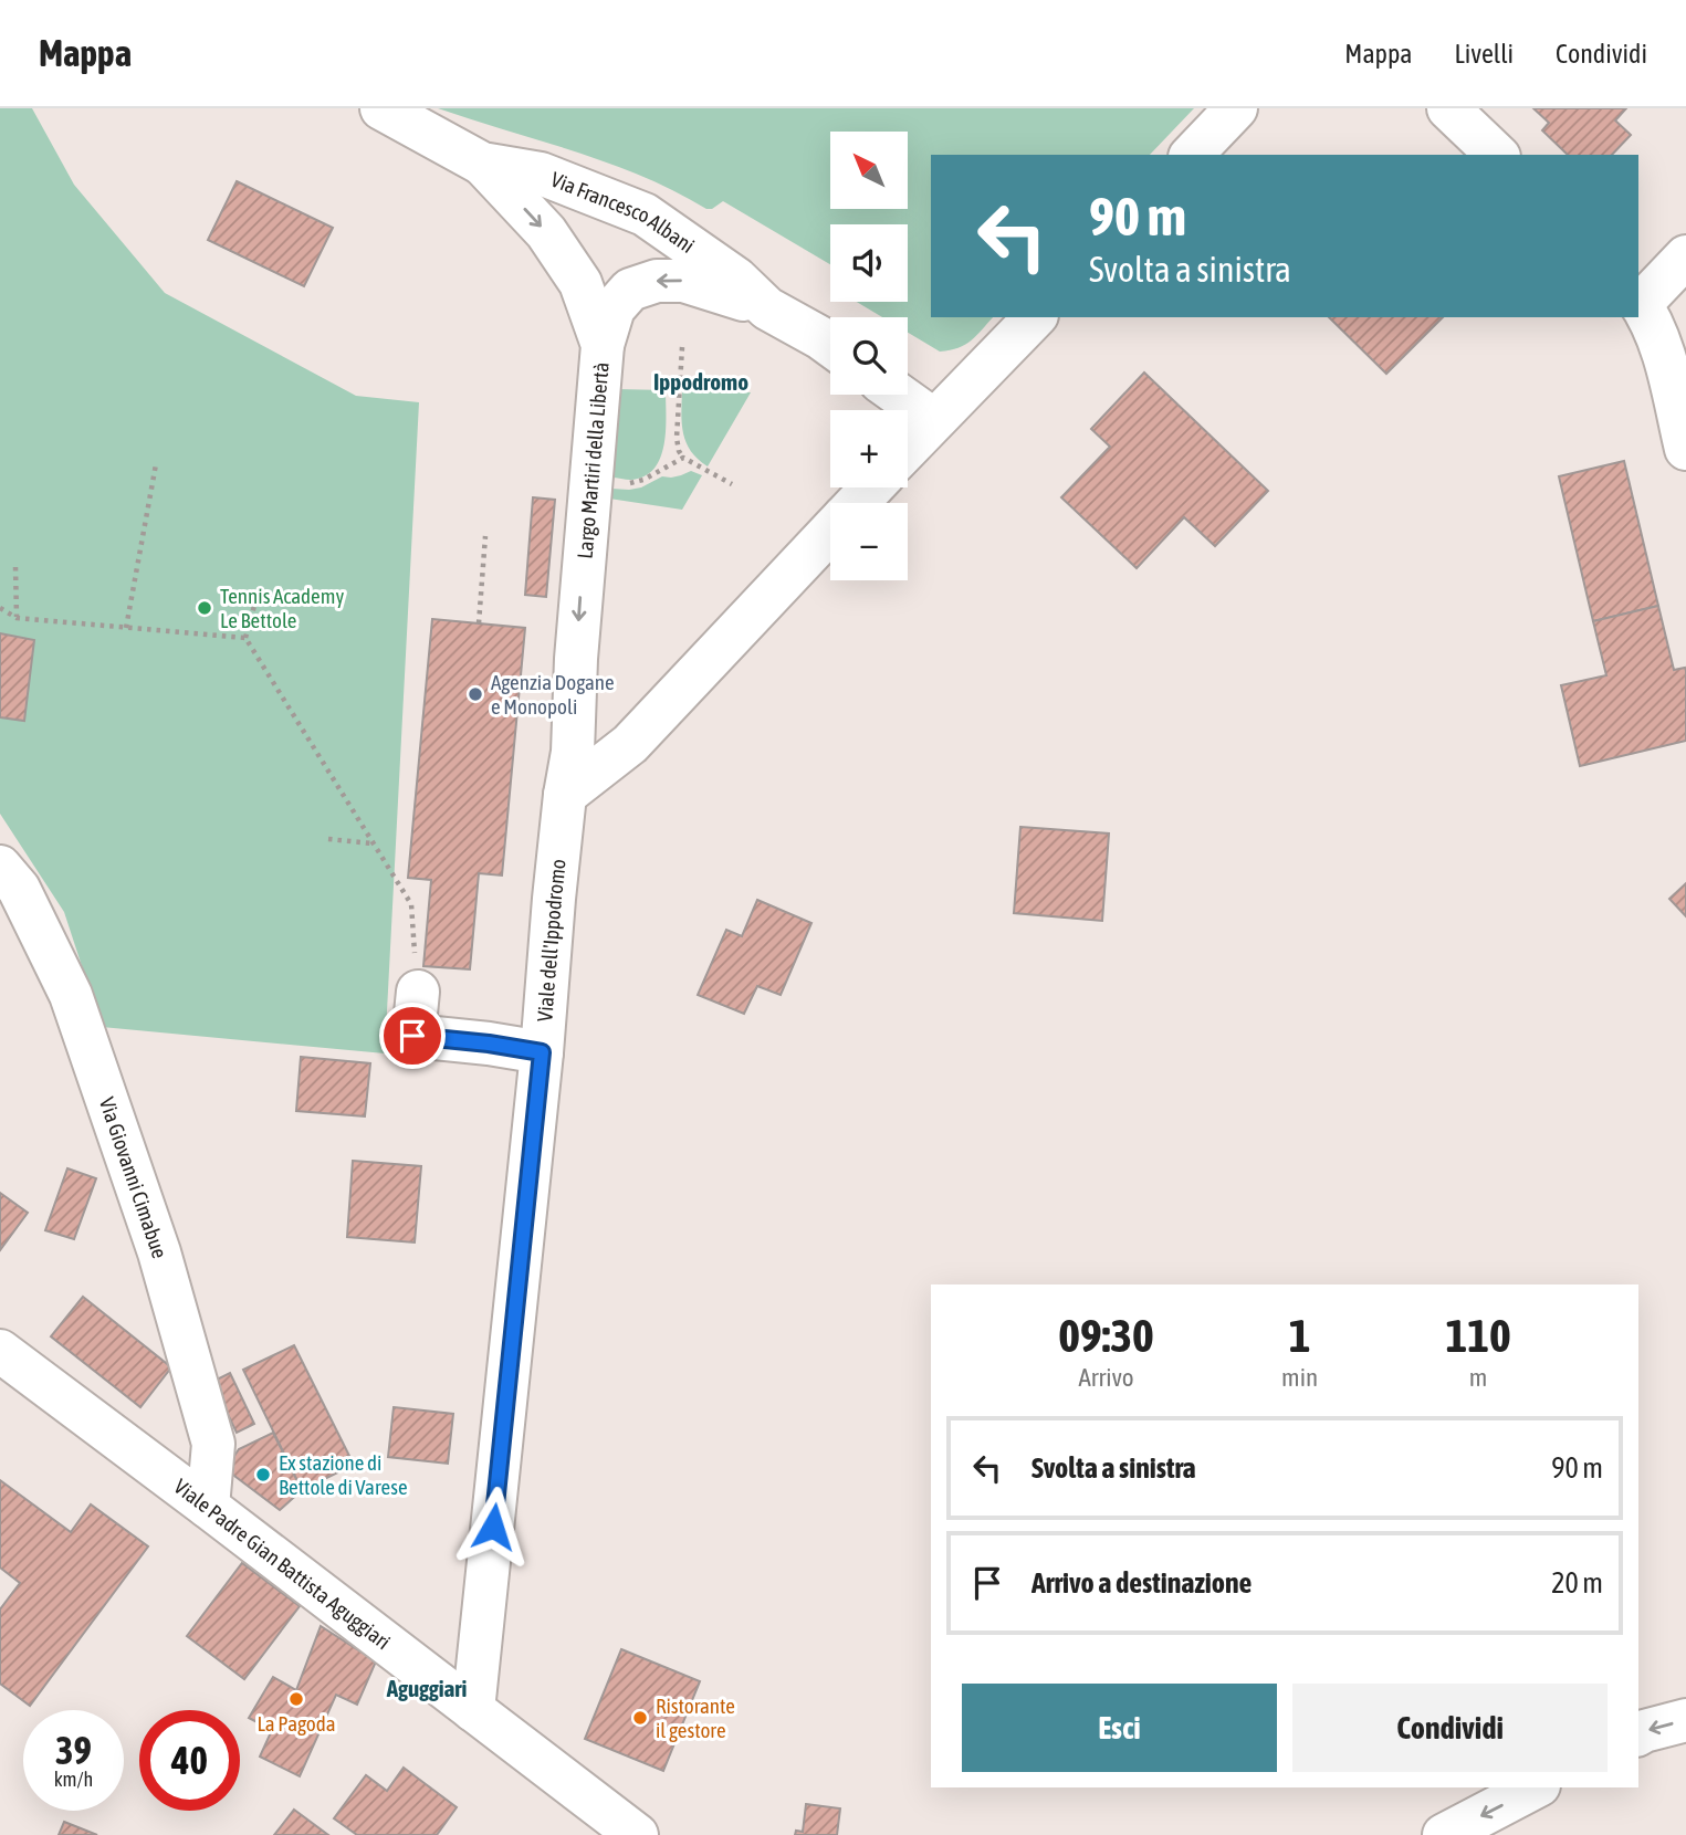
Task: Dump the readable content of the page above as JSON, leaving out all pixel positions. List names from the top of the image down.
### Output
{
  "streets": {
    "street": [
      "Via Francesco Albani",
      "Largo Martiri della Libertà",
      "Viale dell'Ippodromo",
      "Via Giovanni Cimabue",
      "Viale Padre Gian Battista Aguggiari"
    ]
  },
  "crossings": [
    ["Via Francesco Albani", "Largo Martiri della Libertà"],
    ["Largo Martiri della Libertà", "Viale dell'Ippodromo"],
    ["Viale dell'Ippodromo", "Viale Padre Gian Battista Aguggiari"],
    ["Via Giovanni Cimabue", "Viale Padre Gian Battista Aguggiari"]
  ],
  "one_way": ["Largo Martiri della Libertà"],
  "districts": ["Ippodromo", "Aguggiari"],
  "places": [
    "Tennis Academy Le Bettole",
    "Agenzia Dogane e Monopoli",
    "Ex stazione di Bettole di Varese",
    "La Pagoda",
    "Ristorante il gestore"
  ],
  "north": "top left",
  "page": {
    "header": "Mappa",
    "nav": ["Mappa", "Livelli", "Condividi"],
    "map_buttons": ["+", "−"],
    "turn": ["90 m", "Svolta a sinistra"],
    "eta": [
      "09:30",
      "Arrivo",
      "1",
      "min",
      "110",
      "m"
    ],
    "list": [
      {
        "name": "Svolta a sinistra",
        "value": "90 m"
      },
      {
        "name": "Arrivo a destinazione",
        "value": "20 m"
      }
    ],
    "buttons": ["Esci", "Condividi"],
    "speed": "39 km/h",
    "limit": "40"
  }
}
